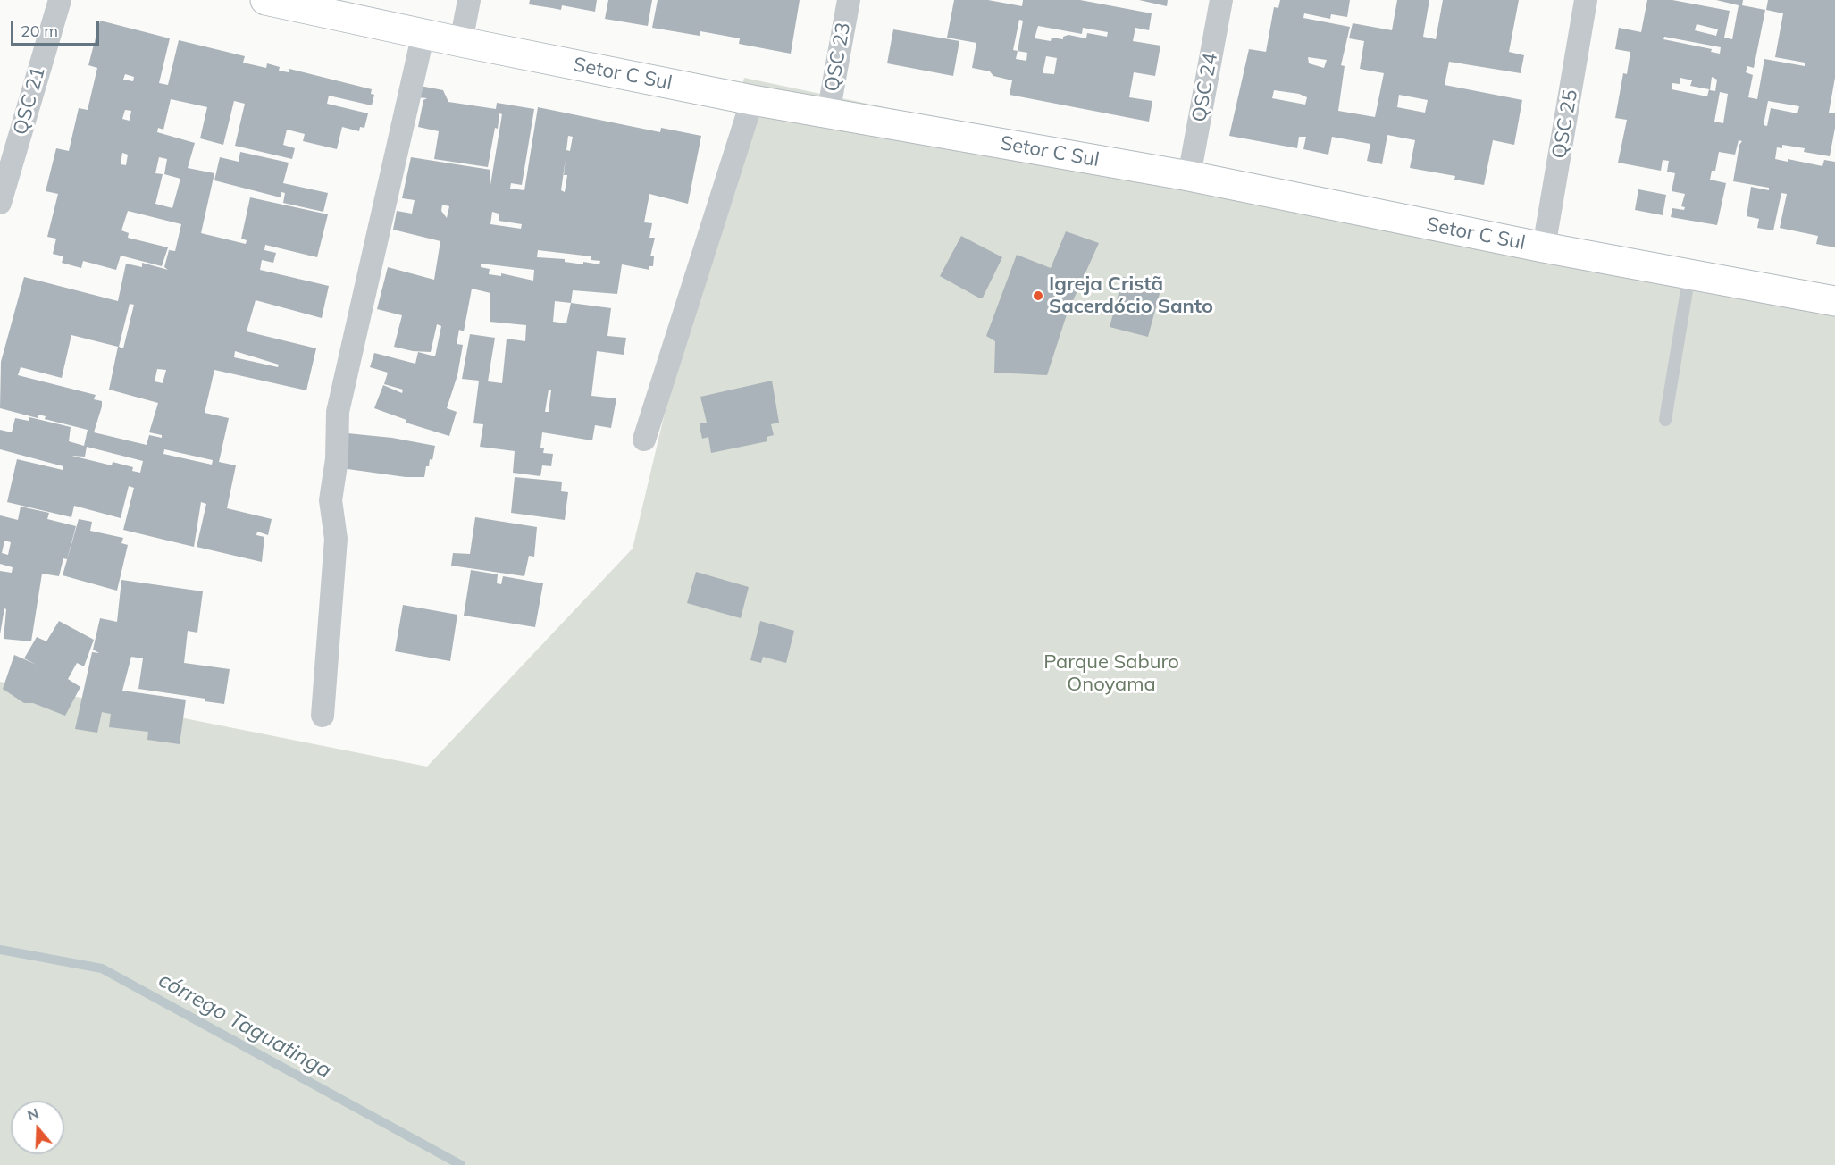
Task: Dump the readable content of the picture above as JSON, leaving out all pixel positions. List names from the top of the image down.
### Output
{
  "streets": {
    "street": [
      "QSC 23",
      "Setor C Sul",
      "QSC 24",
      "QSC 21",
      "QSC 25"
    ]
  },
  "crossings": [
    ["QSC 23", "Setor C Sul"],
    ["Setor C Sul", "QSC 24"],
    ["Setor C Sul", "QSC 25"]
  ],
  "water": ["córrego Taguatinga"],
  "parks": ["Parque Saburo Onoyama"],
  "places": ["Igreja Cristã Sacerdócio Santo"],
  "scale_bar": "20 m",
  "north": "top"
}
